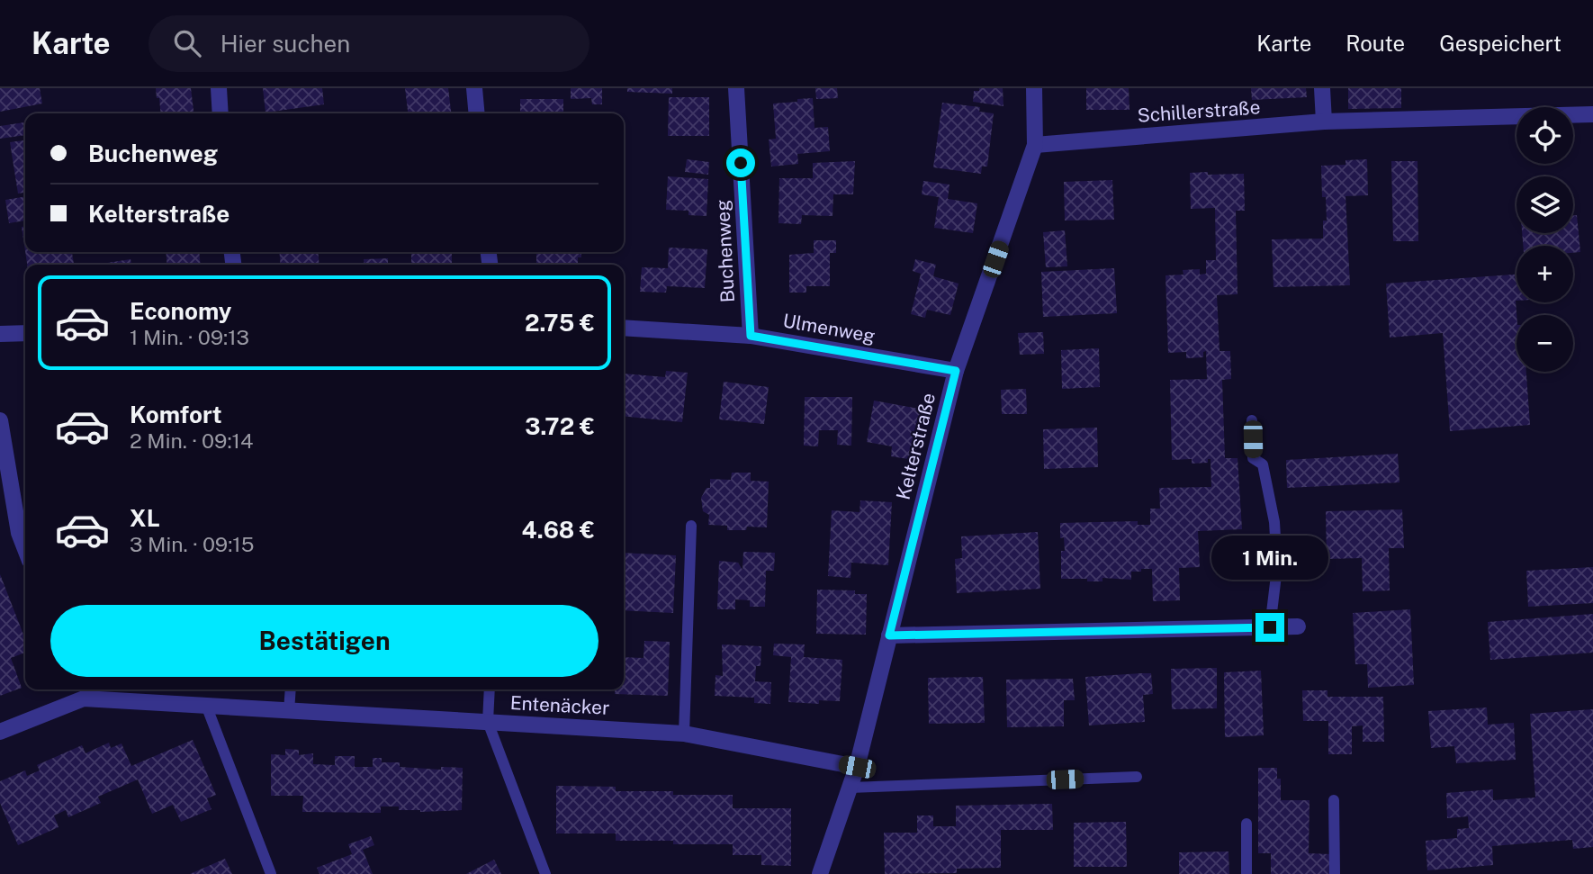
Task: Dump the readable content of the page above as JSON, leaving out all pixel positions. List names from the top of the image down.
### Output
{
  "streets": {
    "street": [
      "Schillerstraße",
      "Buchenweg",
      "Ulmenweg",
      "Kelterstraße",
      "Entenäcker"
    ]
  },
  "crossings": [
    ["Schillerstraße", "Kelterstraße"],
    ["Buchenweg", "Ulmenweg"],
    ["Ulmenweg", "Kelterstraße"],
    ["Kelterstraße", "Entenäcker"]
  ],
  "page": {
    "header": "Karte",
    "search": "Hier suchen",
    "nav": ["Karte", "Route", "Gespeichert"],
    "map_buttons": ["+", "−"],
    "banner": ["Buchenweg", "Kelterstraße"],
    "list": [
      {
        "name": "Economy",
        "note": "1 Min. · 09:13",
        "value": "2.75 €"
      },
      {
        "name": "Komfort",
        "note": "2 Min. · 09:14",
        "value": "3.72 €"
      },
      {
        "name": "XL",
        "note": "3 Min. · 09:15",
        "value": "4.68 €"
      }
    ],
    "bubble": "1 Min.",
    "buttons": "Bestätigen"
  }
}
